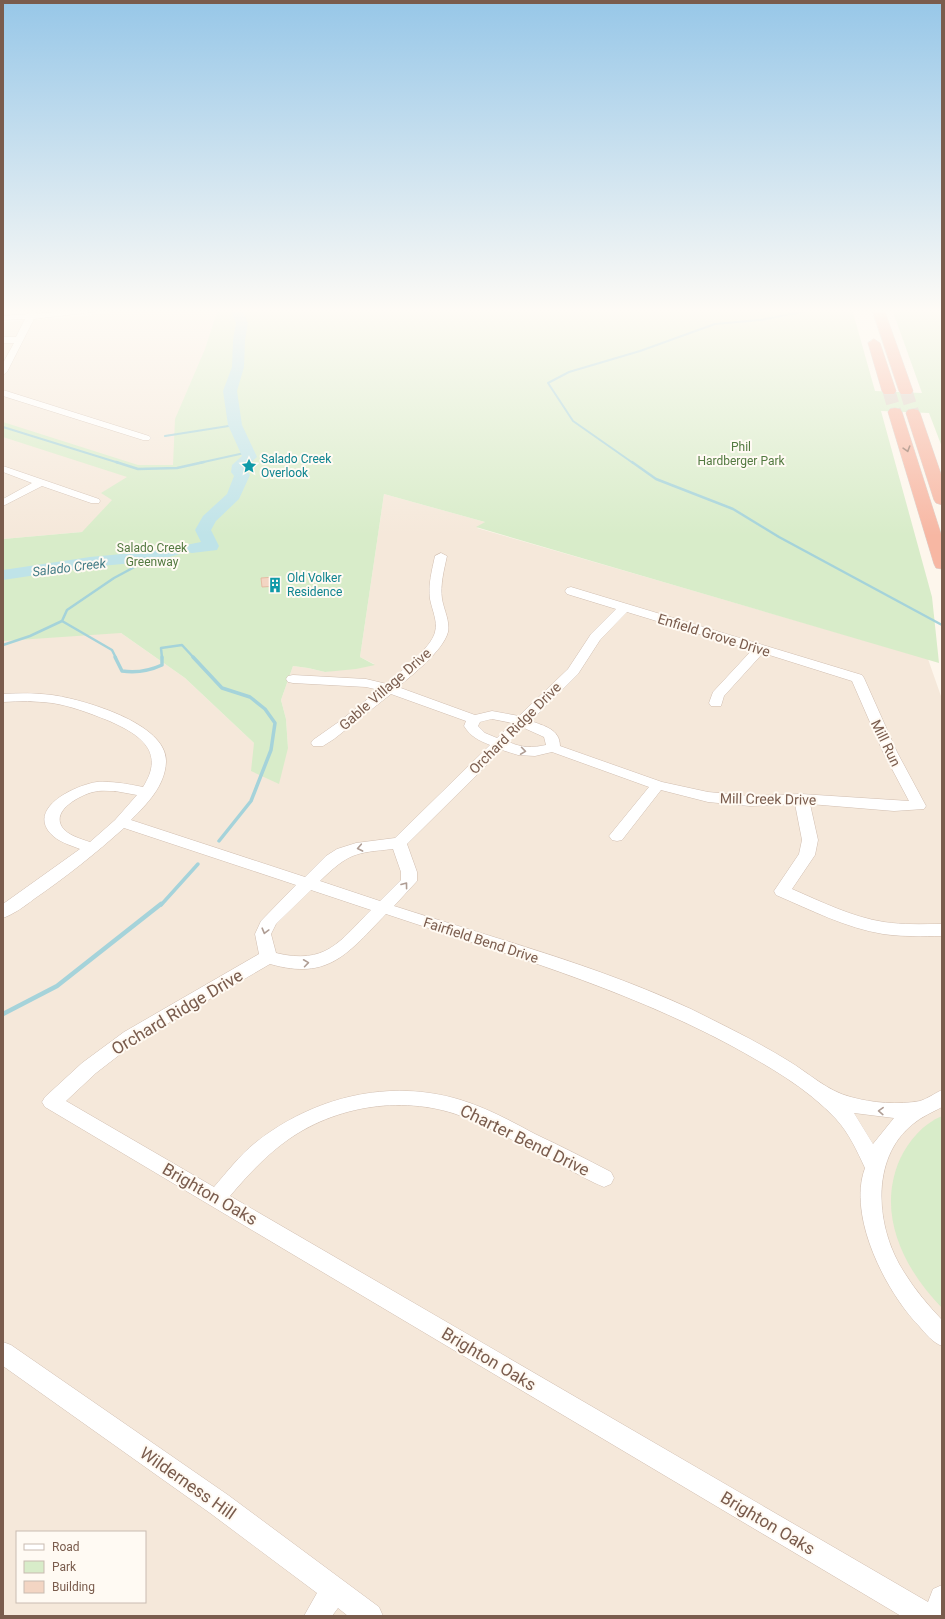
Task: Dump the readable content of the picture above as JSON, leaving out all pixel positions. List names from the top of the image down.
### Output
{
  "streets": {
    "street": [
      "Enfield Grove Drive",
      "Gable Village Drive",
      "Orchard Ridge Drive",
      "Mill Run",
      "Mill Creek Drive",
      "Fairfield Bend Drive",
      "Charter Bend Drive",
      "Brighton Oaks",
      "Wilderness Hill"
    ]
  },
  "crossings": [
    ["Enfield Grove Drive", "Orchard Ridge Drive"],
    ["Enfield Grove Drive", "Mill Run"],
    ["Orchard Ridge Drive", "Mill Creek Drive"],
    ["Orchard Ridge Drive", "Brighton Oaks"],
    ["Mill Run", "Mill Creek Drive"],
    ["Charter Bend Drive", "Brighton Oaks"]
  ],
  "water": ["Salado Creek"],
  "parks": ["Phil Hardberger Park", "Salado Creek Greenway"],
  "places": {
    "place": ["Salado Creek Overlook"],
    "building": ["Old Volker Residence"]
  },
  "legend": ["Road", "Park", "Building"]
}
